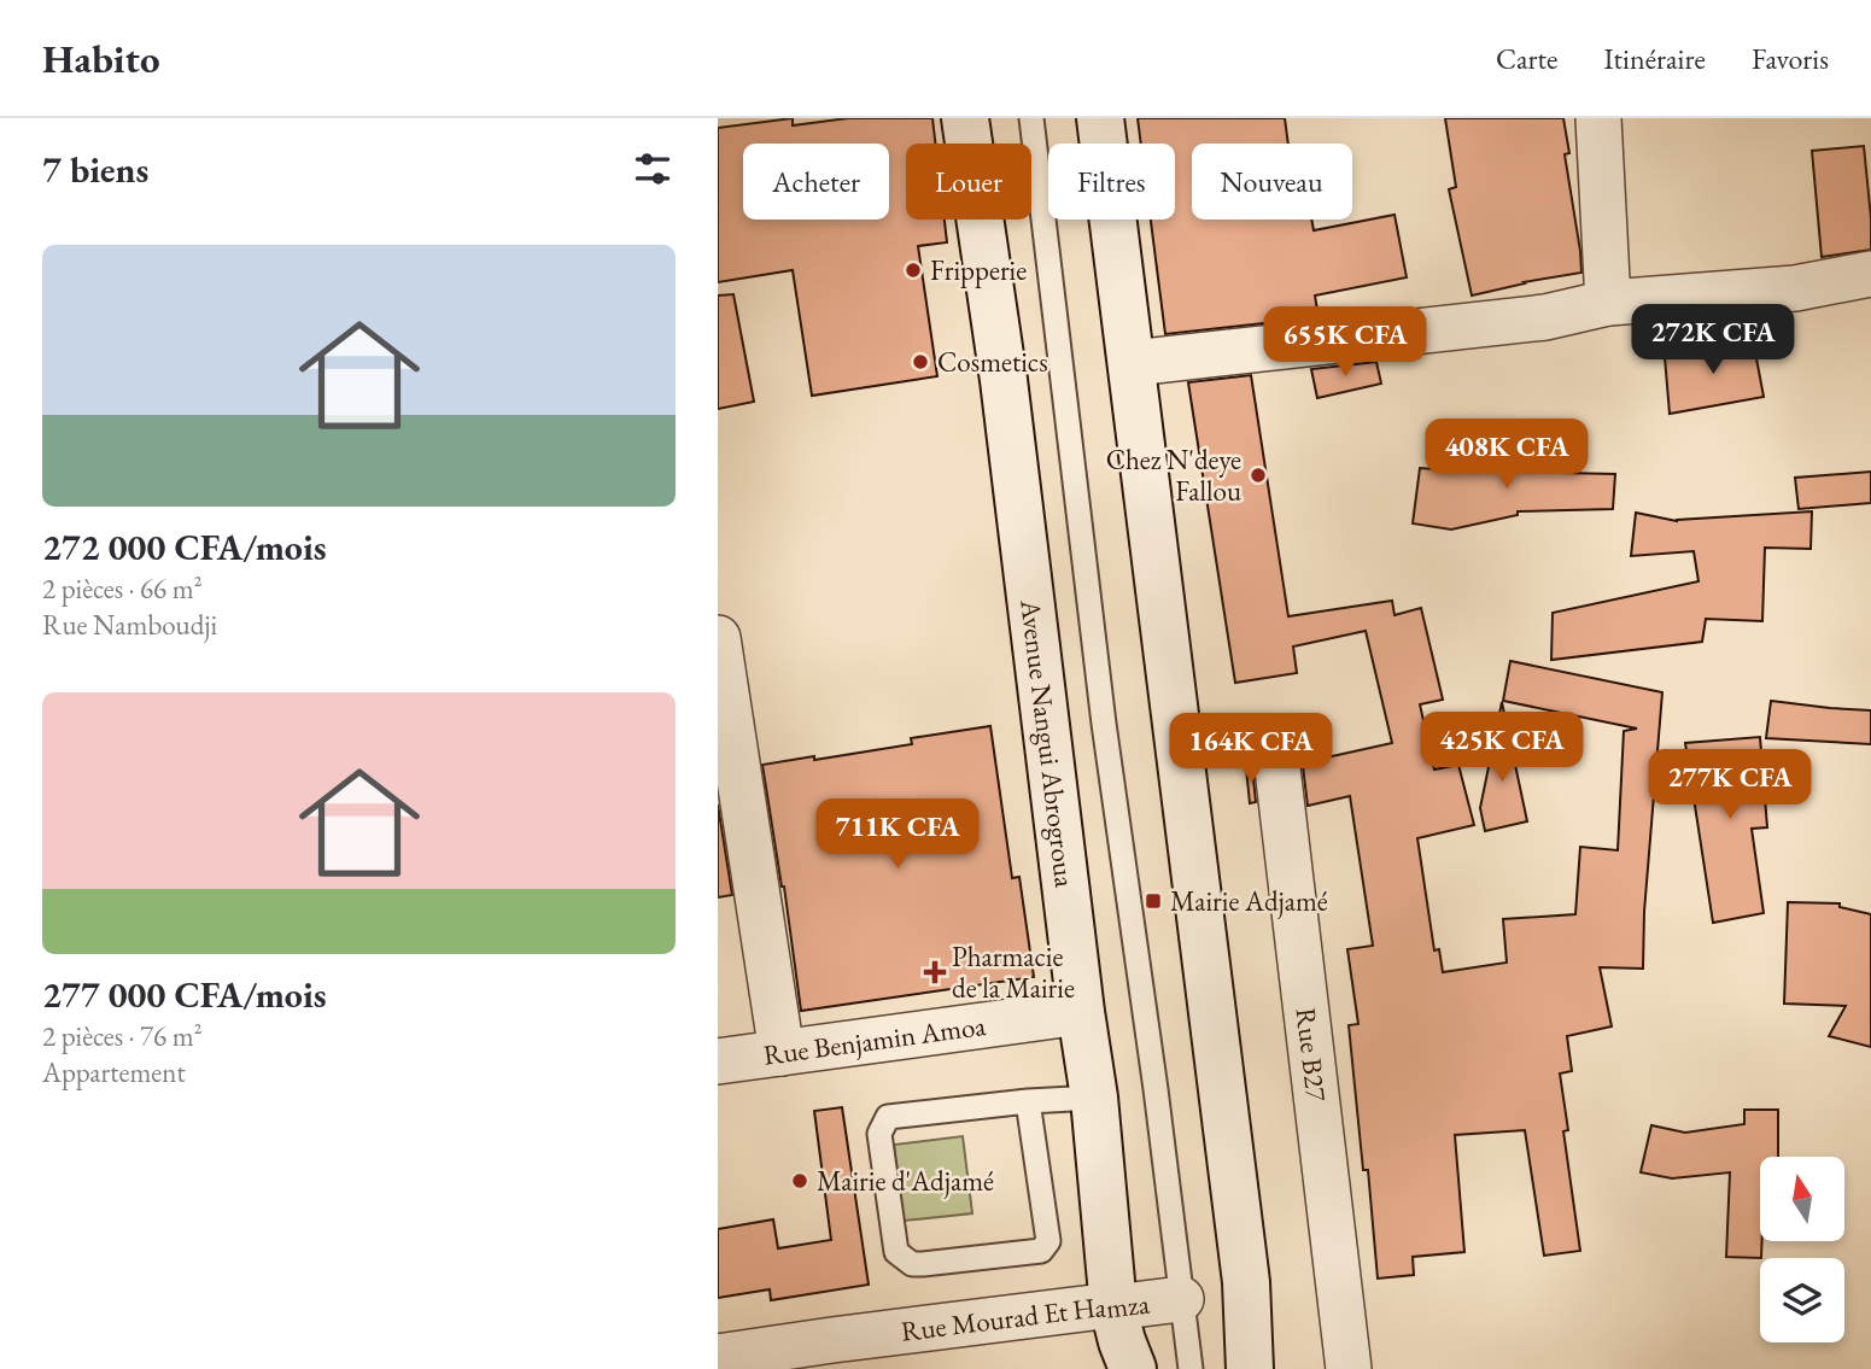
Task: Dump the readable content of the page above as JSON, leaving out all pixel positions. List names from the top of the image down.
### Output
{
  "streets": {
    "street": [
      "Avenue Nangui Abrogroua",
      "Rue Benjamin Amoa",
      "Rue B27",
      "Rue Mourad Et Hamza"
    ]
  },
  "crossings": [
    ["Avenue Nangui Abrogroua", "Rue Benjamin Amoa"],
    ["Avenue Nangui Abrogroua", "Rue Mourad Et Hamza"]
  ],
  "places": {
    "other": [
      "Fripperie",
      "Cosmetics",
      "Chez N'deye Fallou",
      "Mairie d'Adjamé"
    ],
    "transit": ["Mairie Adjamé"],
    "health": ["Pharmacie de la Mairie"]
  },
  "north": "top",
  "page": {
    "header": "Habito",
    "nav": ["Carte", "Itinéraire", "Favoris"],
    "heading": "7 biens",
    "chip": [
      "Acheter",
      "Louer",
      "Filtres",
      "Nouveau"
    ],
    "list": [
      {
        "name": "272 000 CFA/mois",
        "note": "2 pièces · 66 m² · Rue Namboudji"
      },
      {
        "name": "277 000 CFA/mois",
        "note": "2 pièces · 76 m² · Appartement"
      }
    ],
    "price": [
      "272K CFA",
      "655K CFA",
      "408K CFA",
      "425K CFA",
      "164K CFA",
      "277K CFA",
      "711K CFA"
    ]
  }
}
